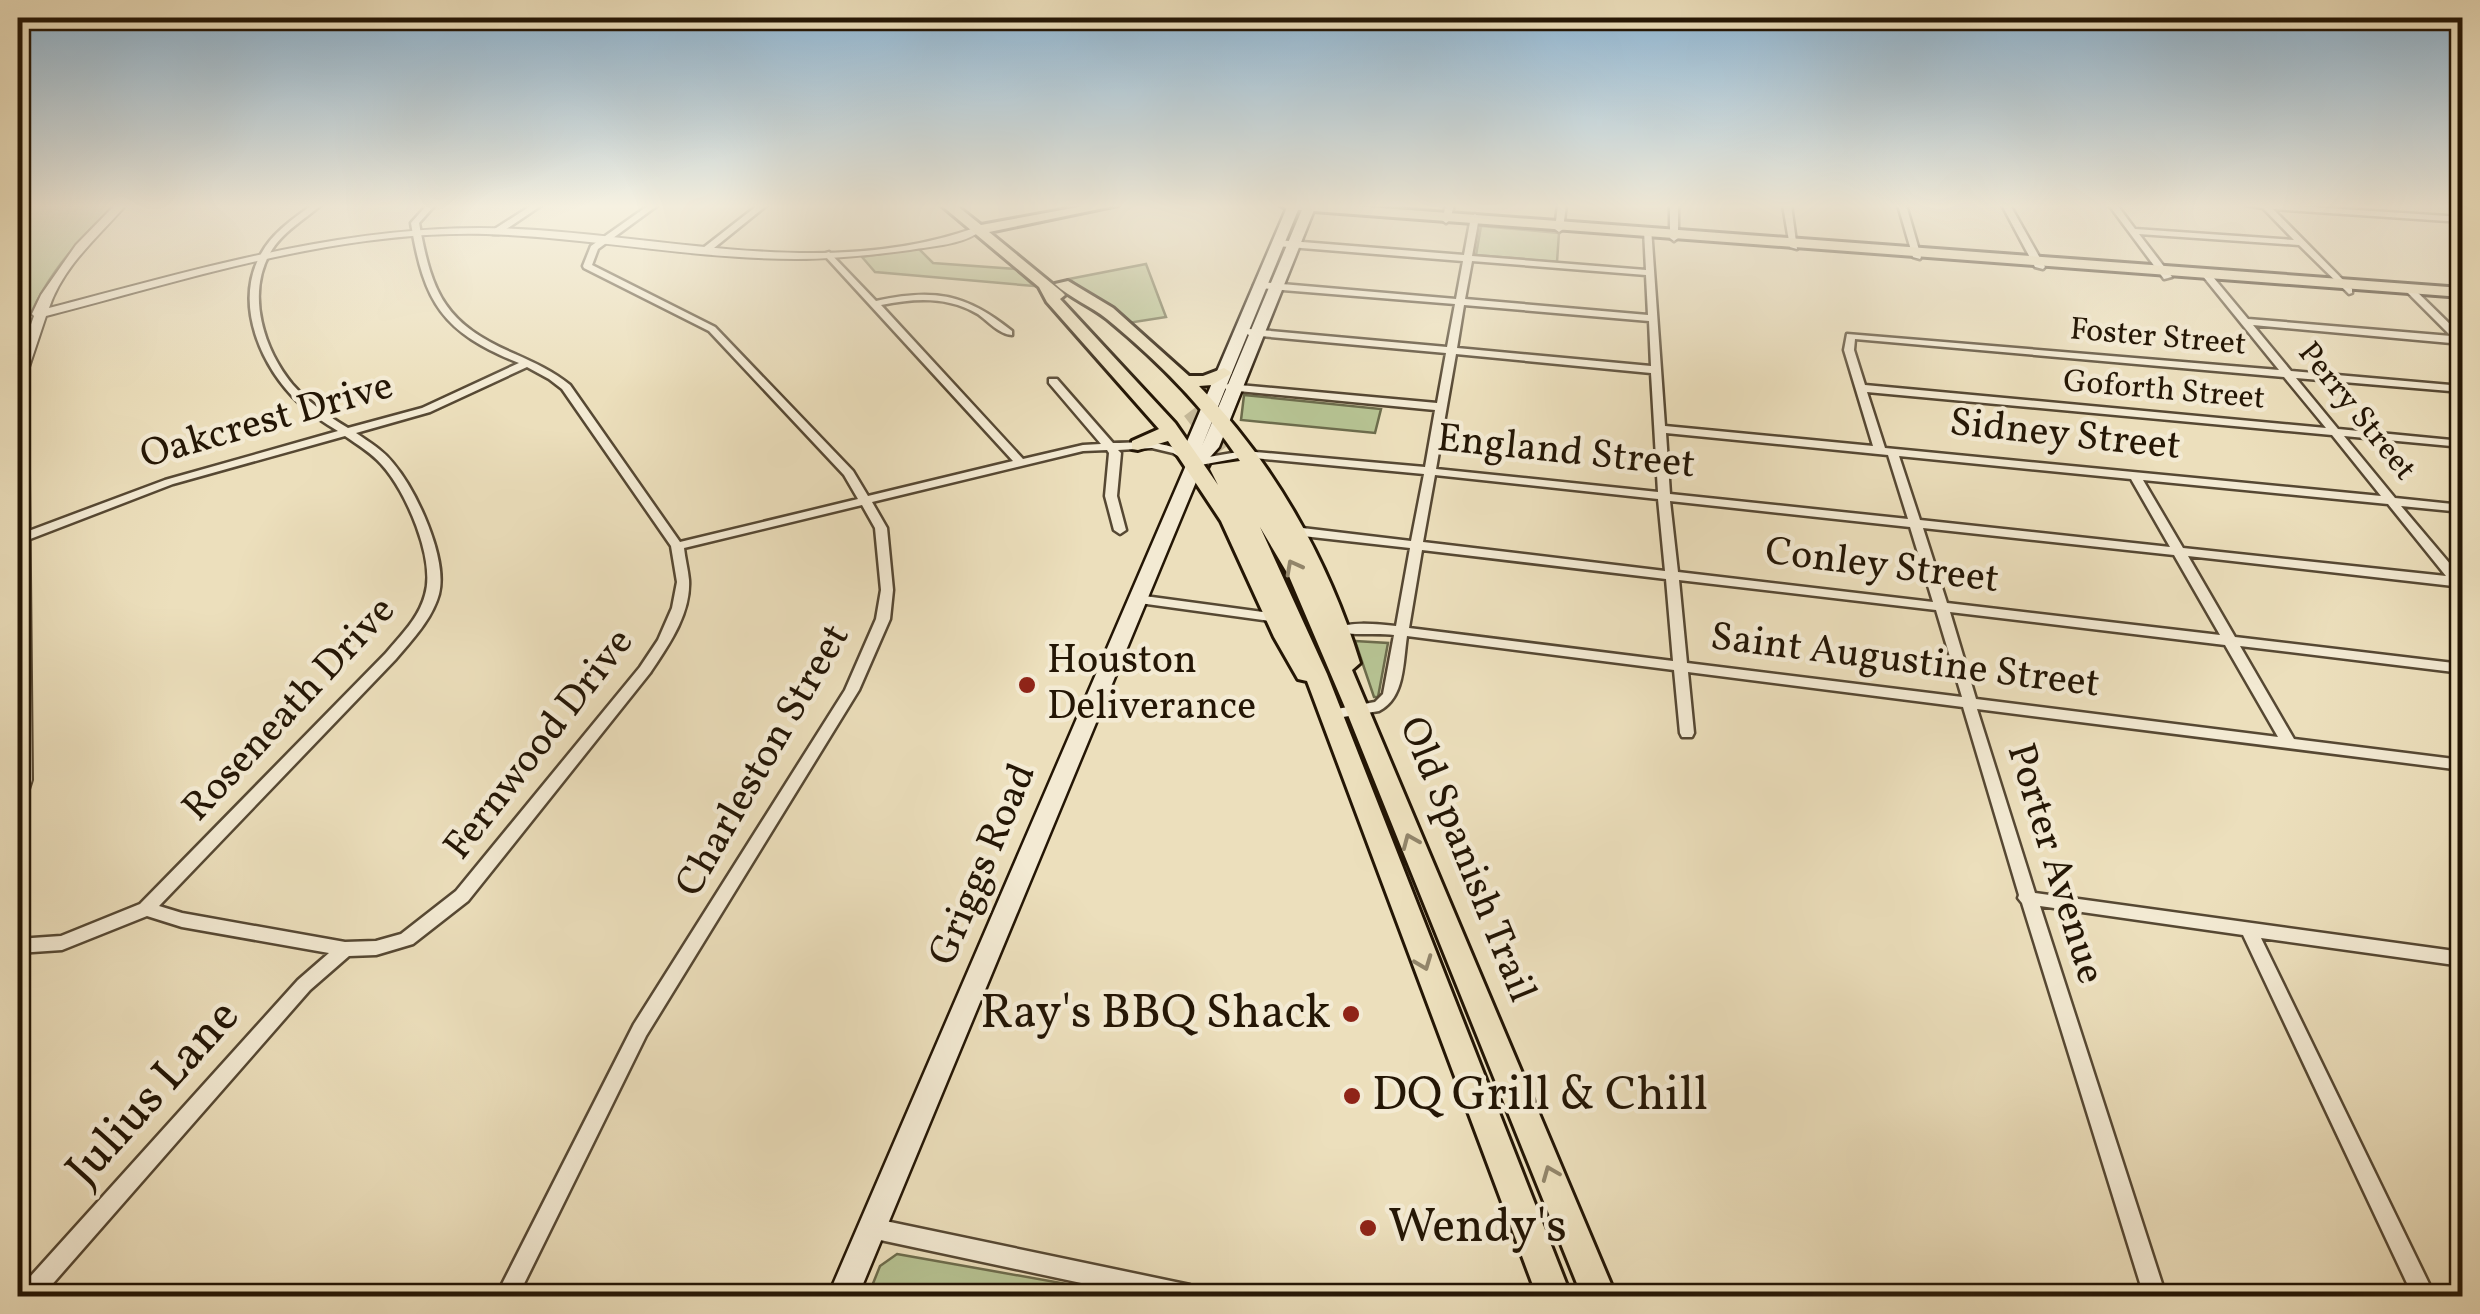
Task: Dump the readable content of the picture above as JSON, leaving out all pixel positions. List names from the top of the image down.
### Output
{
  "streets": {
    "main road": ["Old Spanish Trail", "Griggs Road"],
    "street": [
      "Foster Street",
      "Goforth Street",
      "Perry Street",
      "Oakcrest Drive",
      "Sidney Street",
      "England Street",
      "Conley Street",
      "Saint Augustine Street",
      "Roseneath Drive",
      "Fernwood Drive",
      "Charleston Street",
      "Porter Avenue",
      "Julius Lane"
    ]
  },
  "crossings": [
    ["Foster Street", "Perry Street"],
    ["Foster Street", "Porter Avenue"],
    ["Goforth Street", "Perry Street"],
    ["Goforth Street", "Porter Avenue"],
    ["Perry Street", "Sidney Street"],
    ["Perry Street", "England Street"],
    ["Oakcrest Drive", "Roseneath Drive"],
    ["Sidney Street", "Porter Avenue"],
    ["England Street", "Fernwood Drive"],
    ["England Street", "Charleston Street"],
    ["England Street", "Old Spanish Trail"],
    ["England Street", "Porter Avenue"],
    ["England Street", "Griggs Road"],
    ["Conley Street", "Porter Avenue"],
    ["Saint Augustine Street", "Porter Avenue"],
    ["Fernwood Drive", "Julius Lane"],
    ["Old Spanish Trail", "Griggs Road"]
  ],
  "places": [
    "Houston Deliverance",
    "Ray's BBQ Shack",
    "DQ Grill & Chill",
    "Wendy's"
  ]
}
